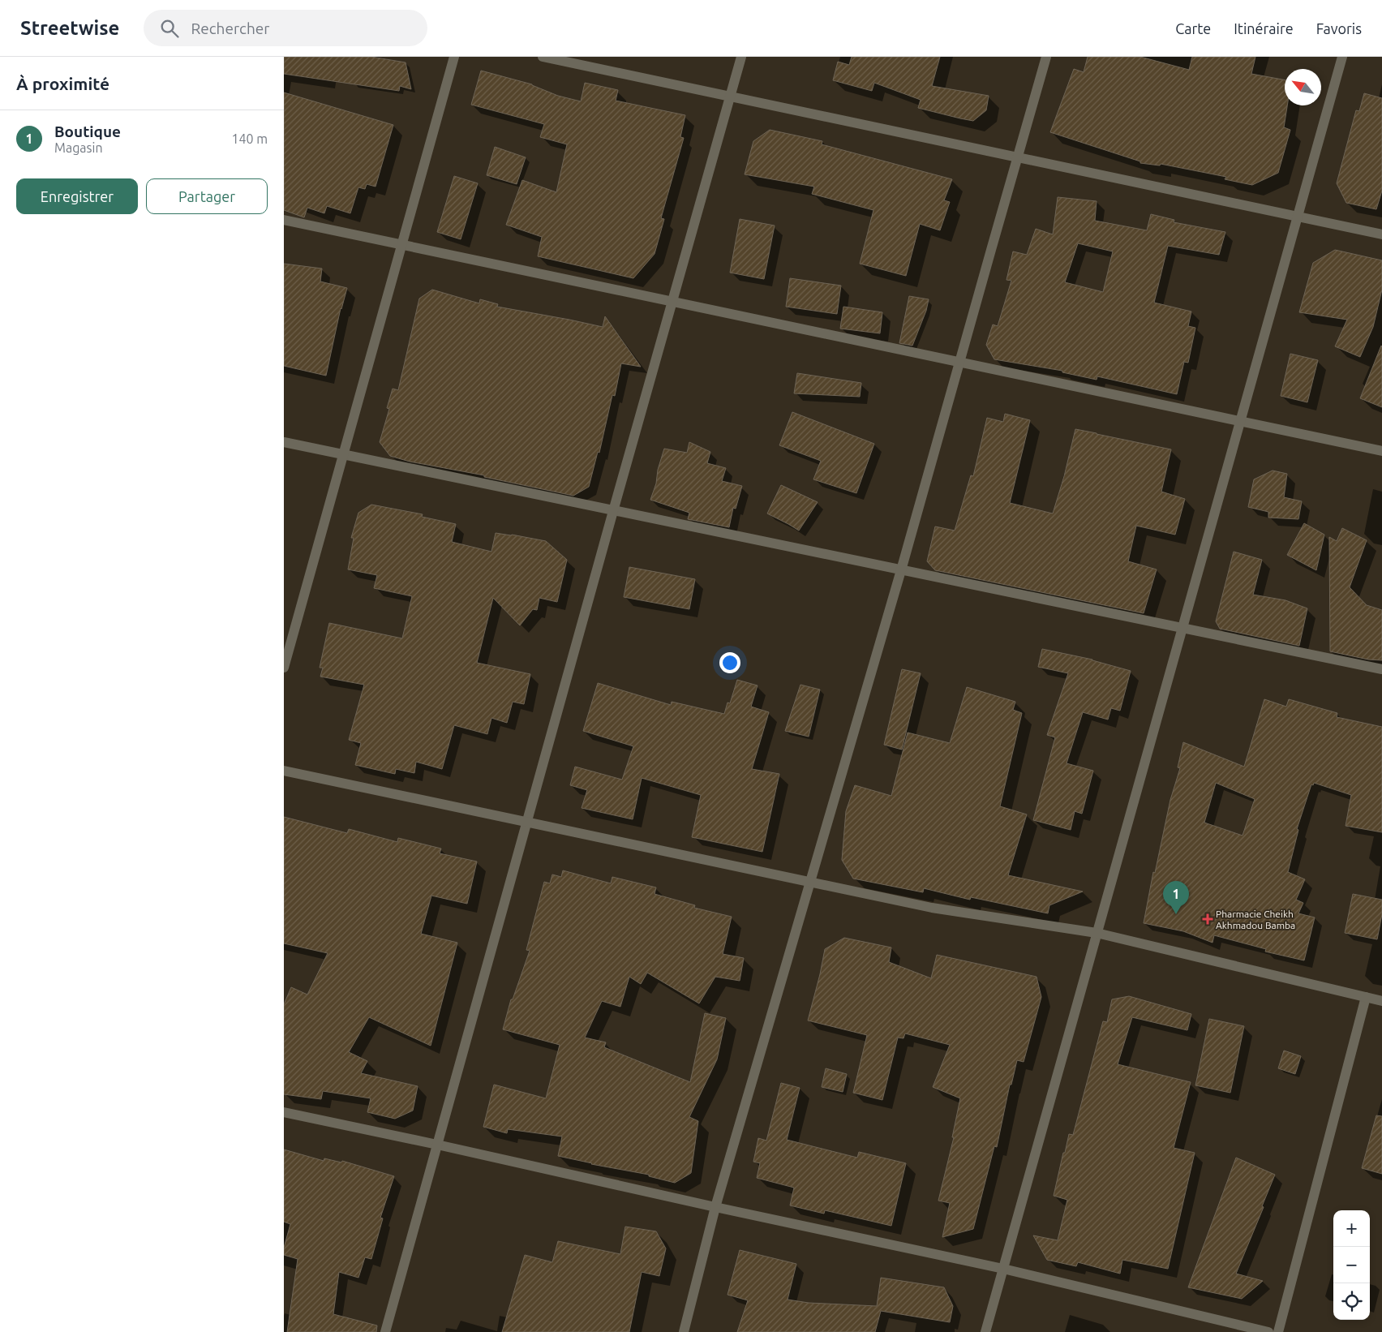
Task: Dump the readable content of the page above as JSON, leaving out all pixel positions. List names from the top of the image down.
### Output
{
  "places": {
    "health": ["Pharmacie Cheikh Akhmadou Bamba"]
  },
  "north": "top left",
  "page": {
    "header": "Streetwise",
    "search": "Rechercher",
    "nav": ["Carte", "Itinéraire", "Favoris"],
    "heading": "À proximité",
    "list": [
      {
        "mark": "1",
        "name": "Boutique",
        "note": "Magasin",
        "value": "140 m"
      }
    ],
    "buttons": ["Enregistrer", "Partager"],
    "pins": "1",
    "map_buttons": ["+", "−"]
  }
}
